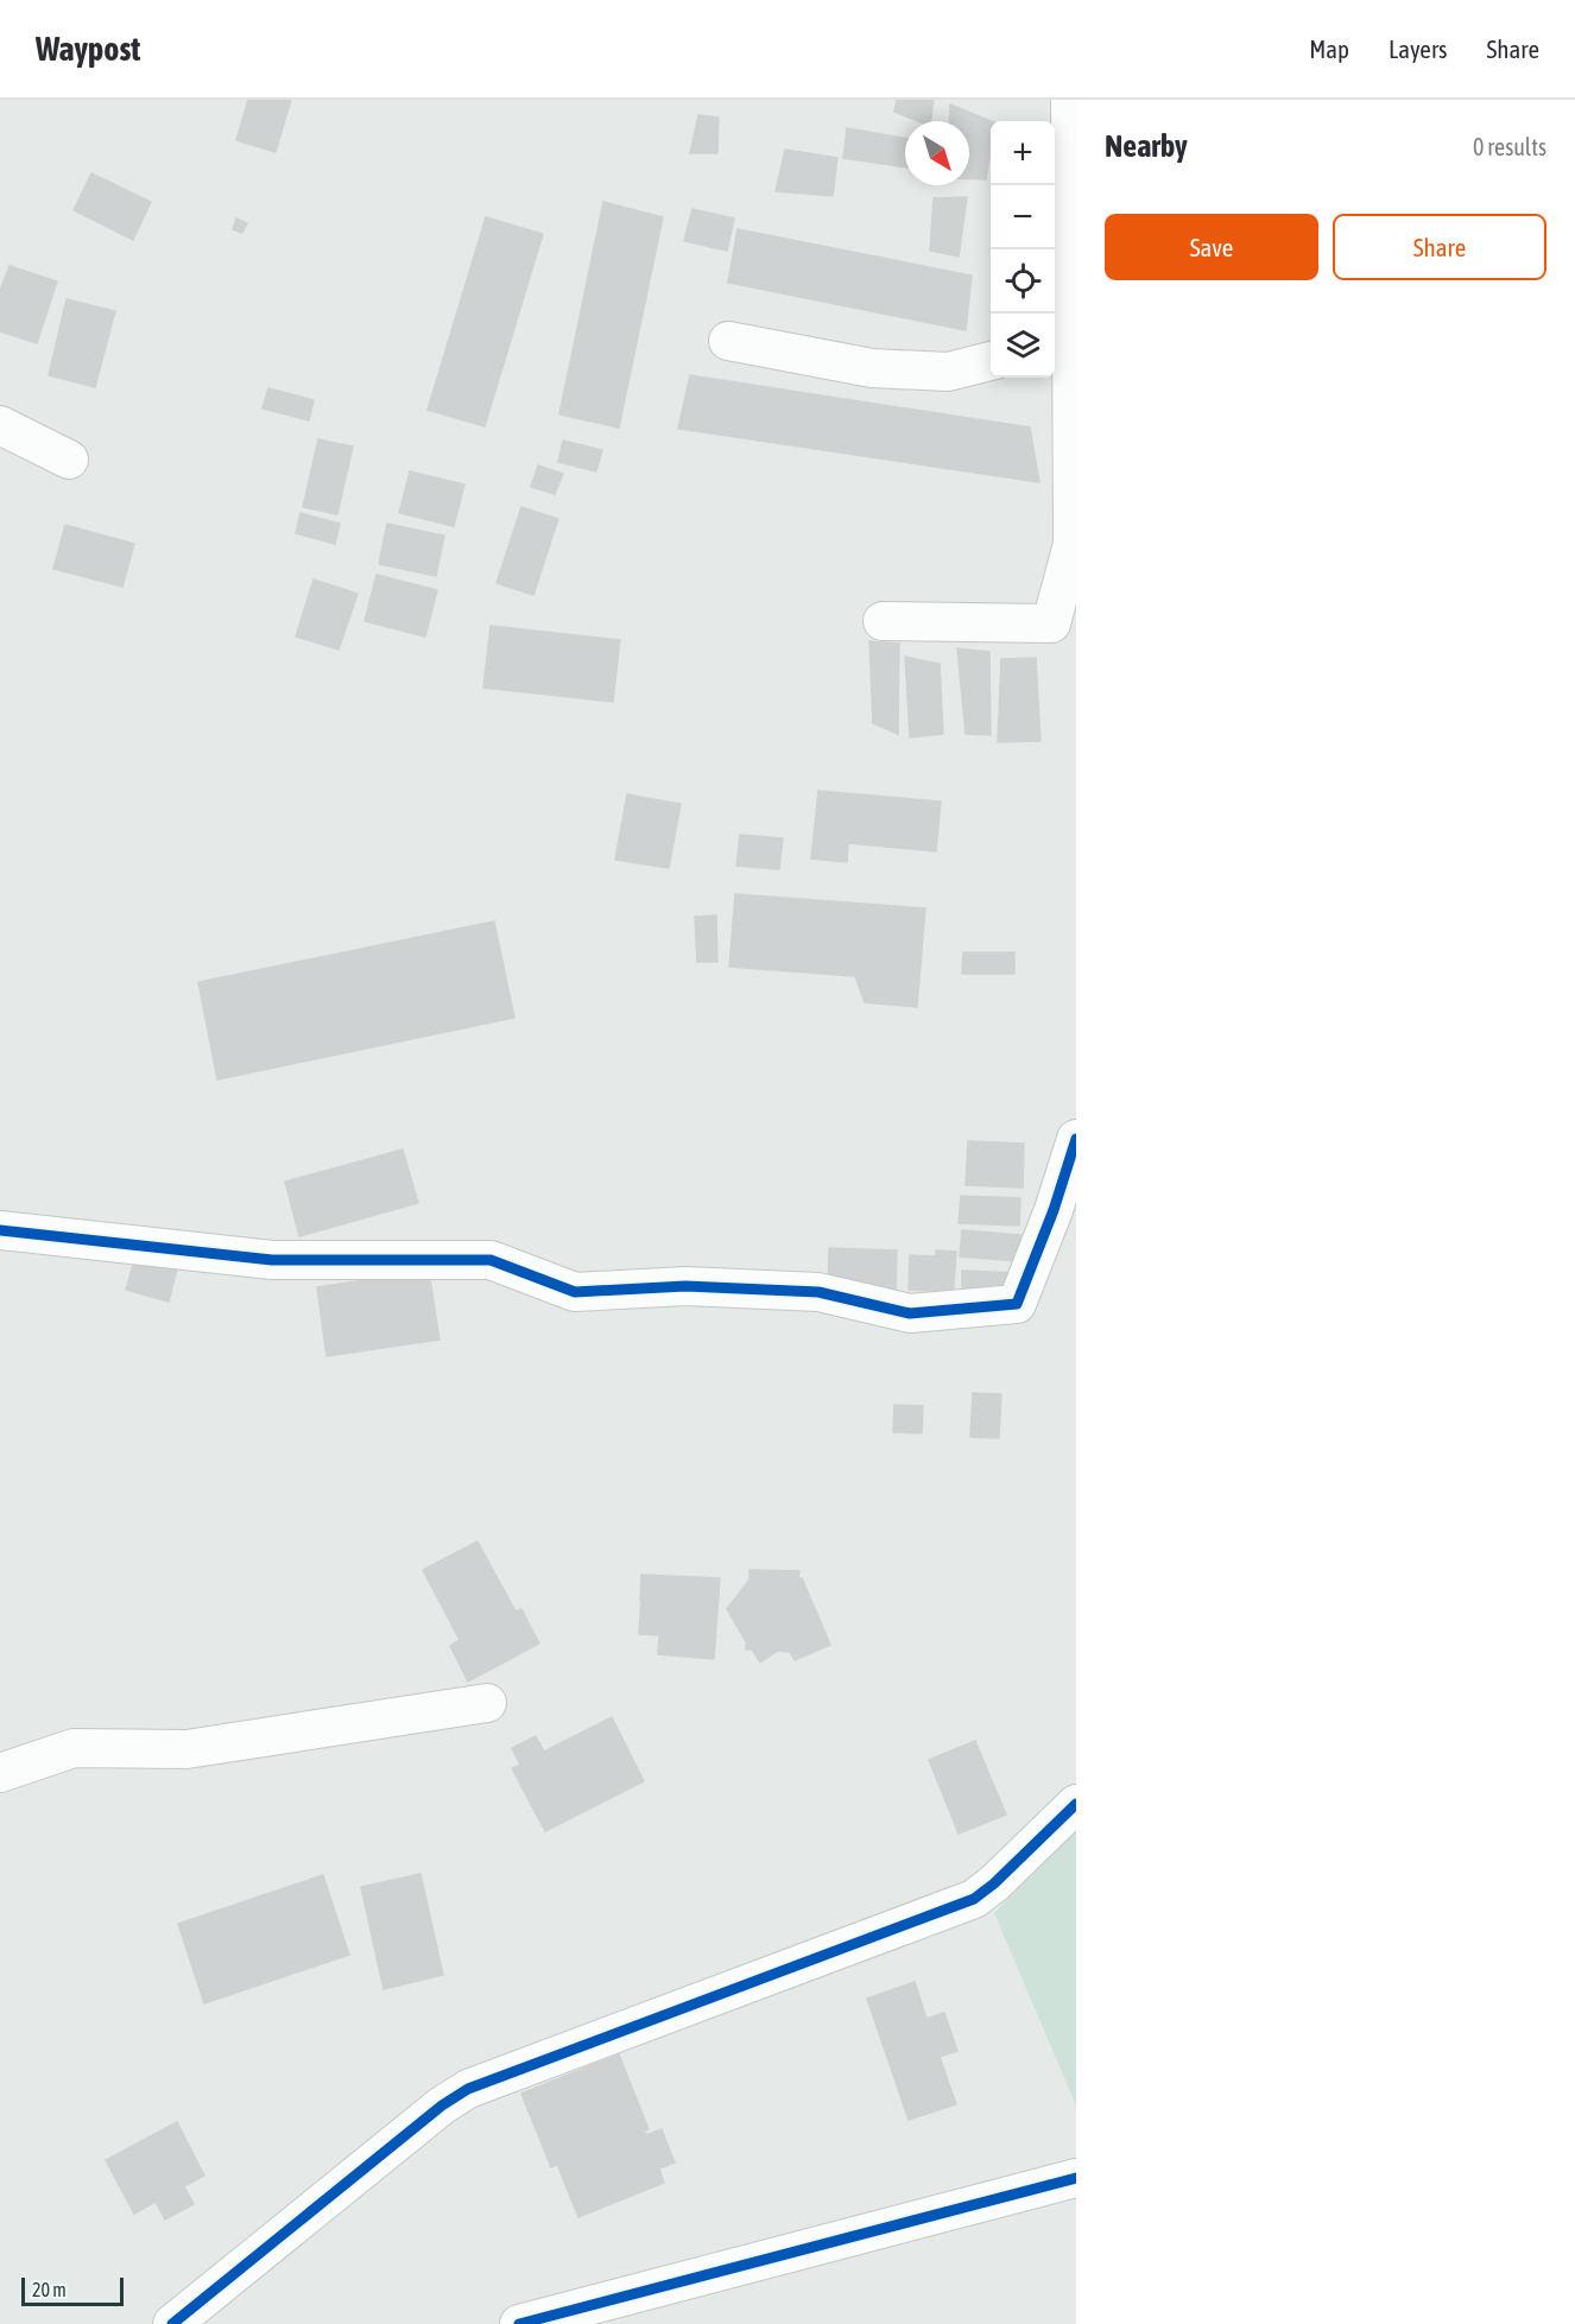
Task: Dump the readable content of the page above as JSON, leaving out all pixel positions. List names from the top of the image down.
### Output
{
  "scale_bar": "20 m",
  "north": "bottom right",
  "page": {
    "header": "Waypost",
    "nav": ["Map", "Layers", "Share"],
    "heading": ["Nearby", "0 results"],
    "map_buttons": ["+", "−"],
    "buttons": ["Save", "Share"],
    "scale": "20 m"
  }
}
